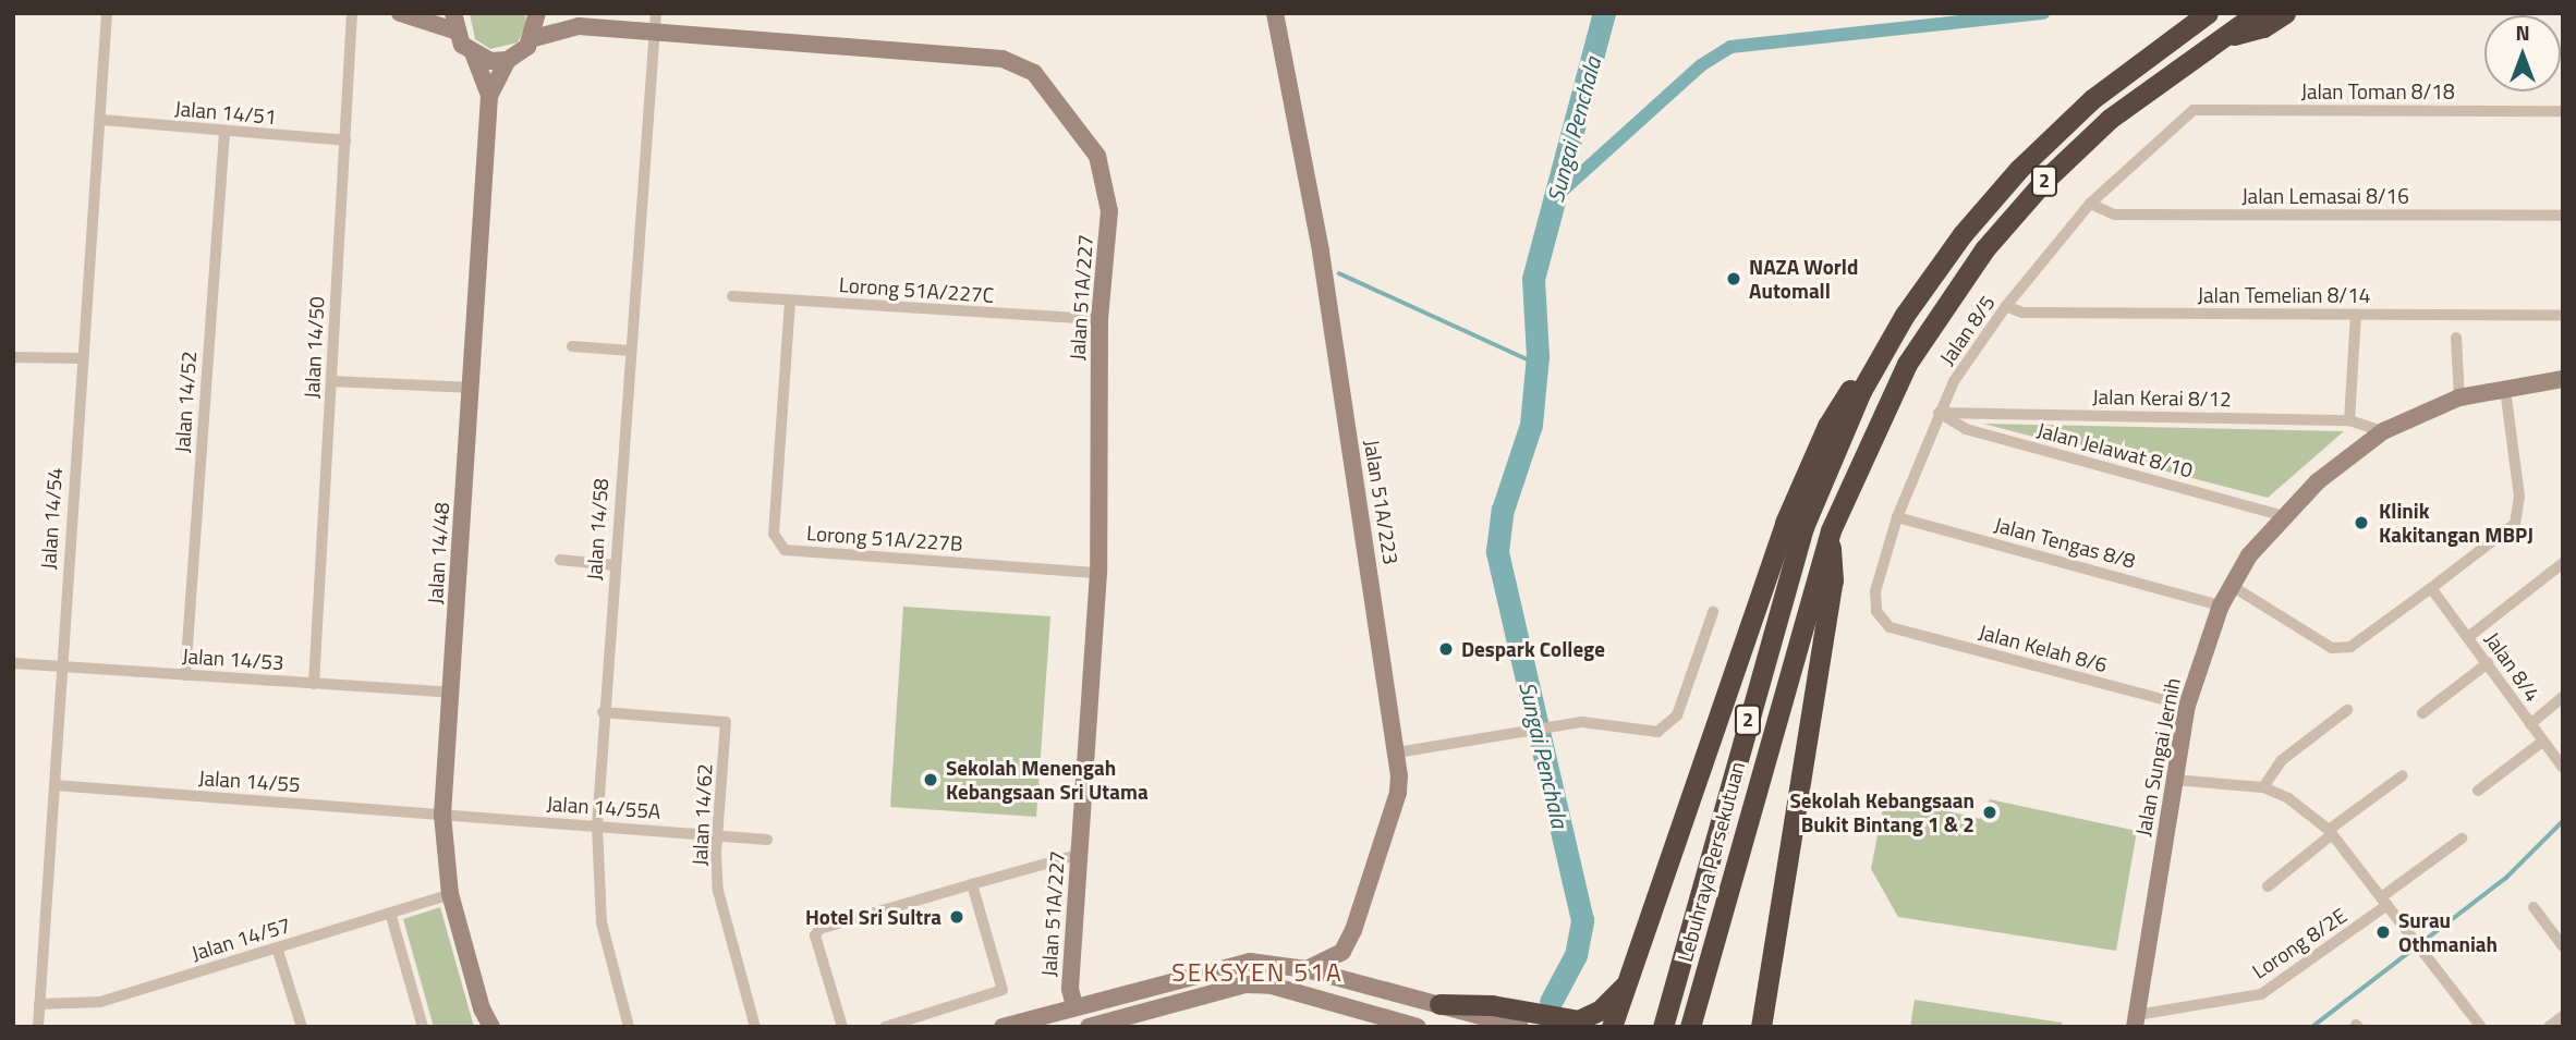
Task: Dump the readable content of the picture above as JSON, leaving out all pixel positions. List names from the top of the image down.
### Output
{
  "streets": {
    "highway": ["2", "Lebuhraya Persekutuan"],
    "street": [
      "Jalan Toman 8/18",
      "Jalan 14/51",
      "Jalan Lemasai 8/16",
      "Lorong 51A/227C",
      "Jalan Temelian 8/14",
      "Jalan 51A/227",
      "Jalan 8/5",
      "Jalan 14/50",
      "Jalan Kerai 8/12",
      "Jalan 14/52",
      "Jalan Jelawat 8/10",
      "Jalan 51A/223",
      "Jalan 14/54",
      "Jalan 14/58",
      "Lorong 51A/227B",
      "Jalan Tengas 8/8",
      "Jalan 14/48",
      "Jalan Kelah 8/6",
      "Jalan 14/53",
      "Jalan 8/4",
      "Jalan Sungai Jernih",
      "Jalan 14/55",
      "Jalan 14/55A",
      "Jalan 14/62",
      "Jalan 14/57",
      "Lorong 8/2E"
    ]
  },
  "crossings": [
    ["Jalan Toman 8/18", "Jalan 8/5"],
    ["Jalan 14/51", "Jalan 14/50"],
    ["Jalan 14/51", "Jalan 14/52"],
    ["Jalan 14/51", "Jalan 14/54"],
    ["Jalan Lemasai 8/16", "Jalan 8/5"],
    ["Lorong 51A/227C", "Jalan 51A/227"],
    ["Lorong 51A/227C", "Lorong 51A/227B"],
    ["Jalan Temelian 8/14", "Jalan 8/5"],
    ["Jalan 51A/227", "Jalan 14/58"],
    ["Jalan 51A/227", "Lorong 51A/227B"],
    ["Jalan 8/5", "Jalan Kerai 8/12"],
    ["Jalan 8/5", "Jalan Jelawat 8/10"],
    ["Jalan 8/5", "Jalan Tengas 8/8"],
    ["Jalan 8/5", "Jalan Kelah 8/6"],
    ["Jalan 14/50", "Jalan 14/53"],
    ["Jalan Kerai 8/12", "Jalan Jelawat 8/10"],
    ["Jalan Kerai 8/12", "Jalan Sungai Jernih"],
    ["Jalan 14/52", "Jalan 14/53"],
    ["Jalan Jelawat 8/10", "Jalan Sungai Jernih"],
    ["Jalan 14/54", "Jalan 14/53"],
    ["Jalan 14/54", "Jalan 14/55"],
    ["Jalan 14/54", "Jalan 14/57"],
    ["Jalan 14/58", "Jalan 14/55A"],
    ["Jalan 14/58", "Jalan 14/62"],
    ["Jalan Tengas 8/8", "Jalan Sungai Jernih"],
    ["Jalan 14/48", "Jalan 14/53"],
    ["Jalan 14/48", "Jalan 14/55"],
    ["Jalan 14/48", "Jalan 14/55A"],
    ["Jalan 14/48", "Jalan 14/57"],
    ["Jalan Kelah 8/6", "Jalan Sungai Jernih"],
    ["Jalan Sungai Jernih", "Lorong 8/2E"],
    ["Jalan 14/55", "Jalan 14/55A"],
    ["Jalan 14/55A", "Jalan 14/62"]
  ],
  "districts": ["SEKSYEN 51A"],
  "water": ["Sungai Penchala"],
  "places": [
    "NAZA World Automall",
    "Klinik Kakitangan MBPJ",
    "Despark College",
    "Sekolah Menengah Kebangsaan Sri Utama",
    "Sekolah Kebangsaan Bukit Bintang 1 & 2",
    "Hotel Sri Sultra",
    "Surau Othmaniah"
  ],
  "north": "top"
}
